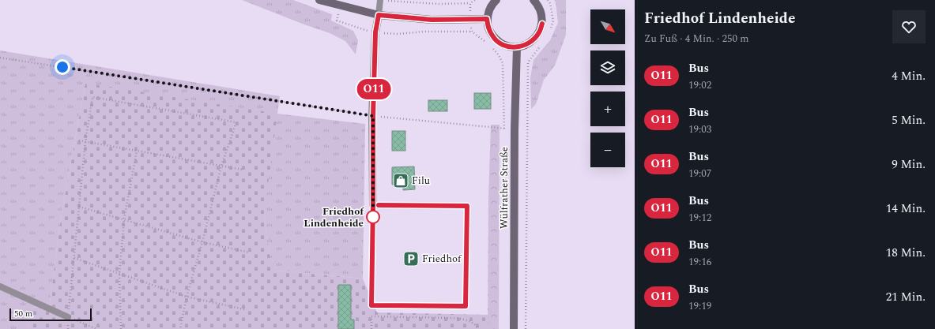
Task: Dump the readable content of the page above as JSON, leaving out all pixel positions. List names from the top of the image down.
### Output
{
  "streets": {
    "main road": ["Wülfrather Straße"]
  },
  "places": {
    "shop": ["Filu"],
    "other": ["Friedhof Lindenheide"],
    "parking": ["Friedhof"]
  },
  "lines": ["bus line O11"],
  "scale_bar": "50 m",
  "north": "bottom right",
  "page": {
    "on_map": "O11",
    "heading": ["Friedhof Lindenheide", "Zu Fuß · 4 Min. · 250 m"],
    "map_buttons": ["+", "−"],
    "list": [
      {
        "mark": "O11",
        "name": "Bus",
        "note": "19:02",
        "value": "4 Min."
      },
      {
        "mark": "O11",
        "name": "Bus",
        "note": "19:03",
        "value": "5 Min."
      },
      {
        "mark": "O11",
        "name": "Bus",
        "note": "19:07",
        "value": "9 Min."
      },
      {
        "mark": "O11",
        "name": "Bus",
        "note": "19:12",
        "value": "14 Min."
      },
      {
        "mark": "O11",
        "name": "Bus",
        "note": "19:16",
        "value": "18 Min."
      },
      {
        "mark": "O11",
        "name": "Bus",
        "note": "19:19",
        "value": "21 Min."
      }
    ],
    "scale": "50 m"
  }
}
